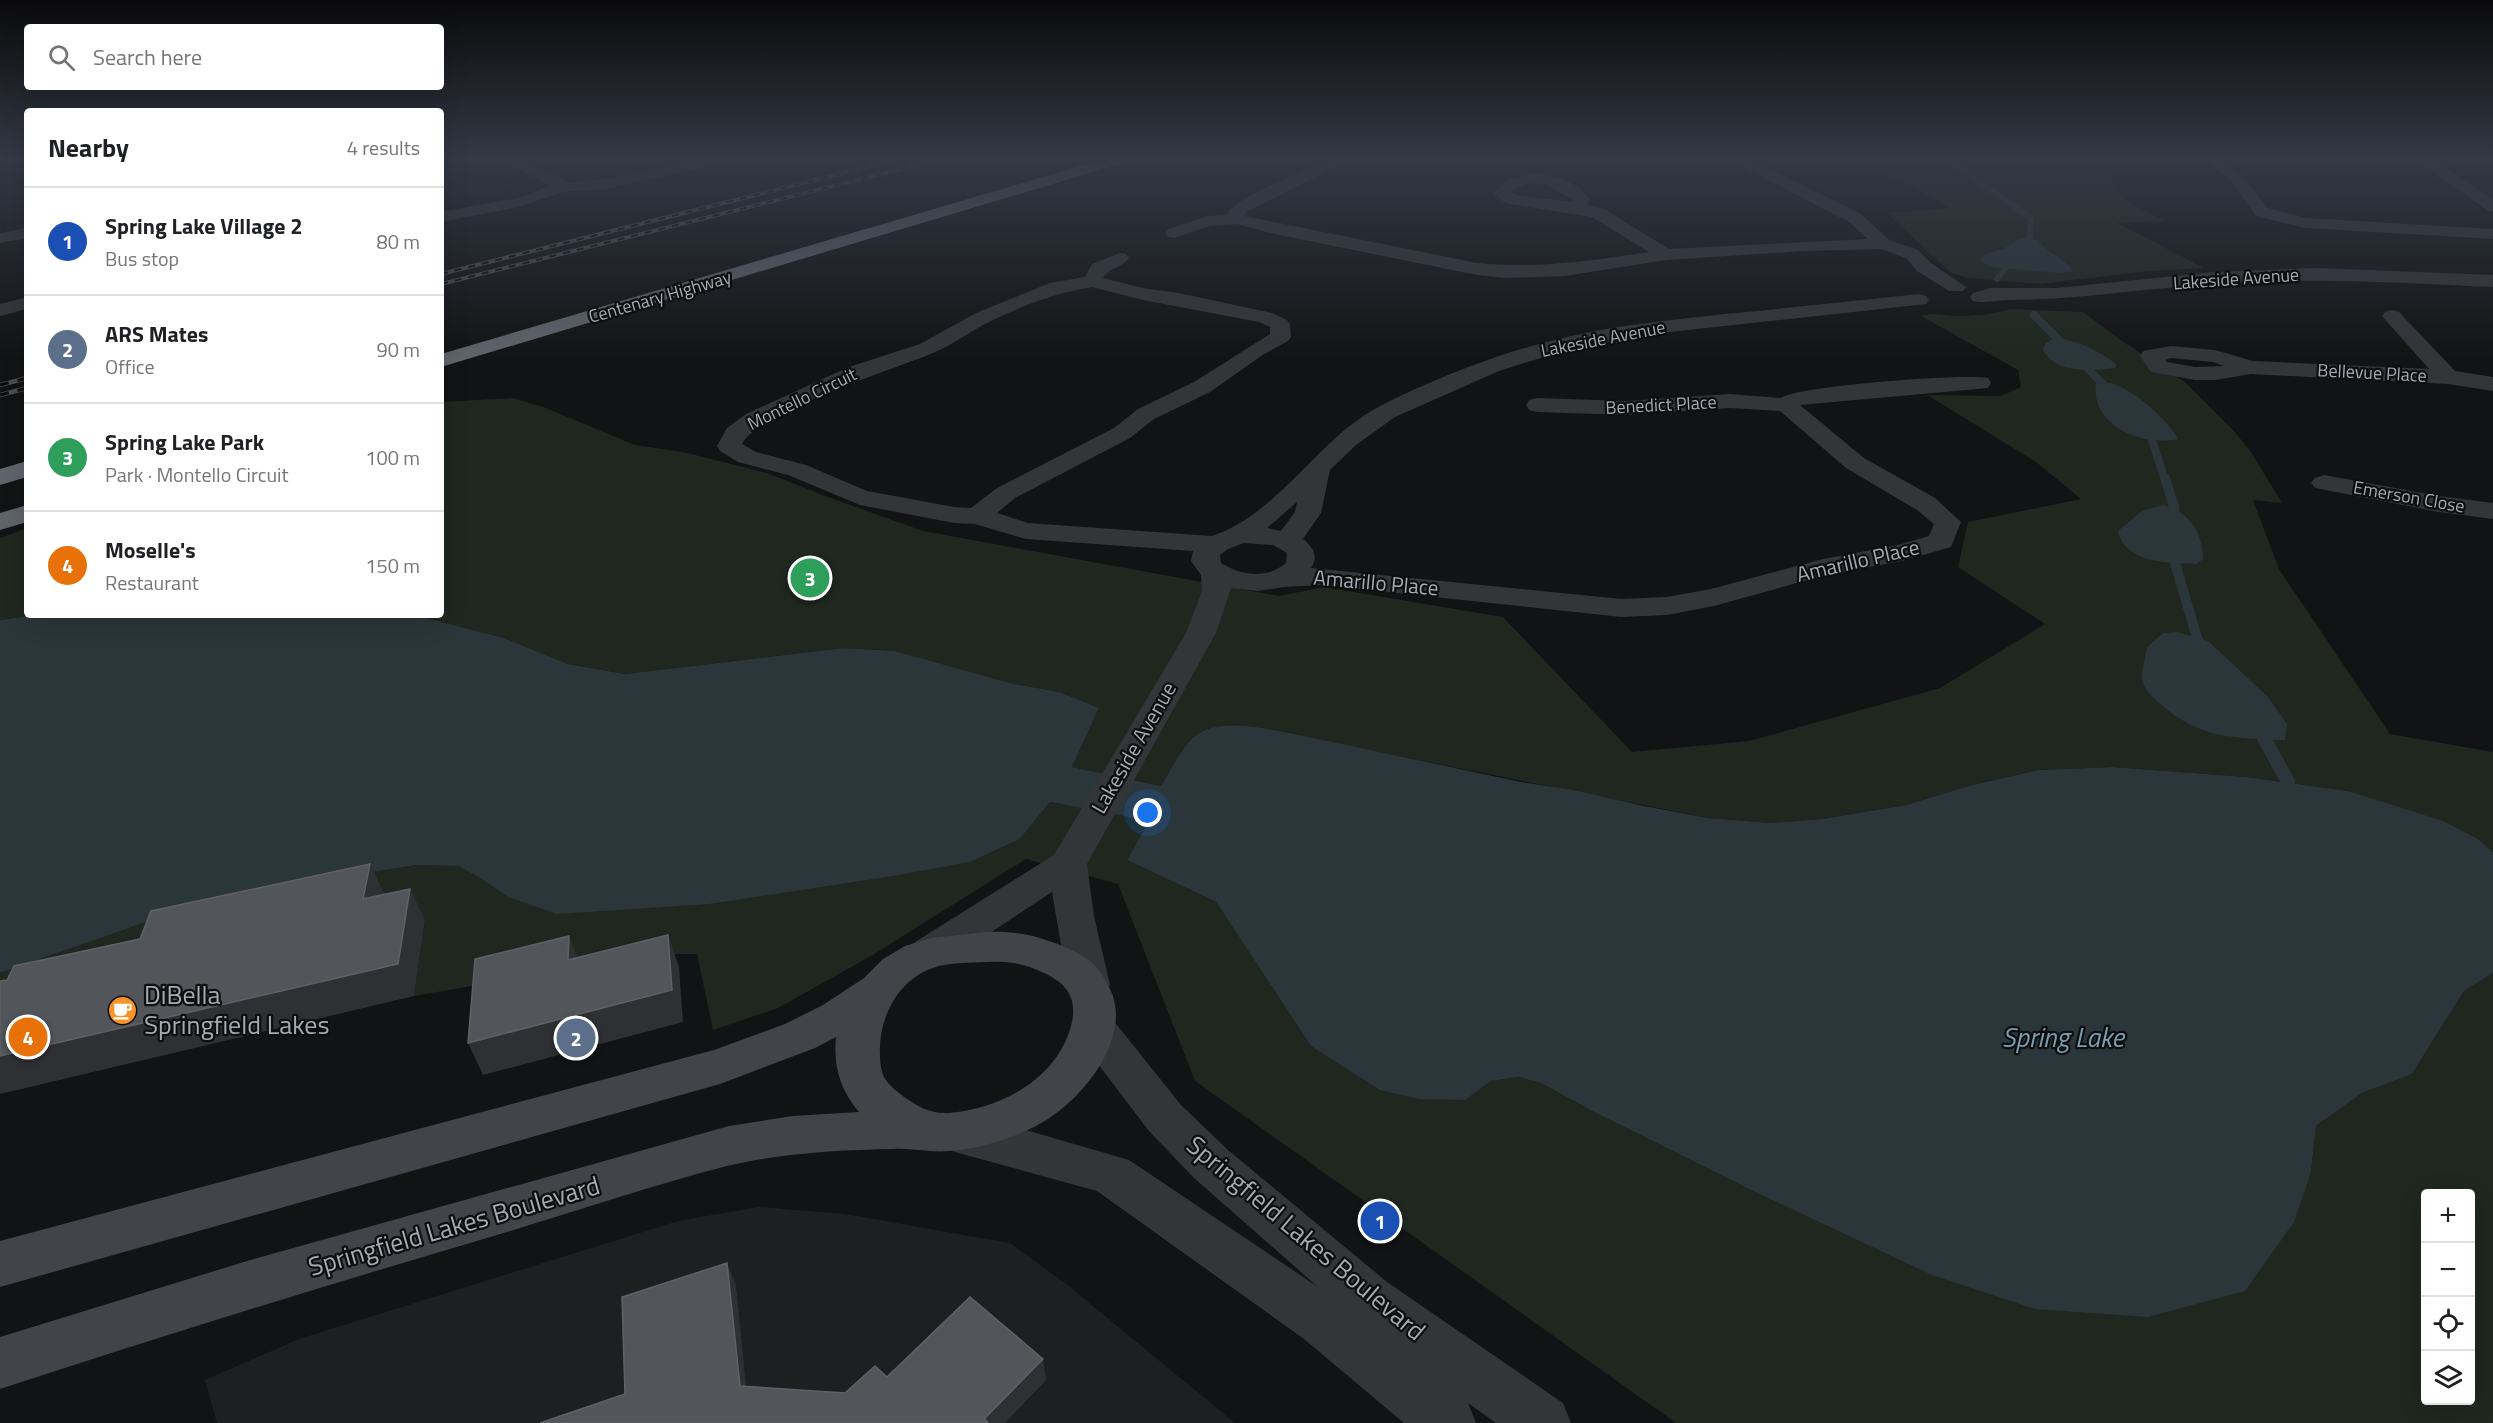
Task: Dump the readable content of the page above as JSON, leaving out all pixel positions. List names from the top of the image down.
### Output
{
  "streets": {
    "highway": ["Centenary Highway"],
    "main road": ["Springfield Lakes Boulevard"],
    "street": [
      "Lakeside Avenue",
      "Bellevue Place",
      "Montello Circuit",
      "Benedict Place",
      "Emerson Close",
      "Amarillo Place"
    ]
  },
  "crossings": [
    ["Lakeside Avenue", "Montello Circuit"],
    ["Lakeside Avenue", "Amarillo Place"],
    ["Lakeside Avenue", "Springfield Lakes Boulevard"],
    ["Montello Circuit", "Amarillo Place"],
    ["Benedict Place", "Amarillo Place"]
  ],
  "water": ["Spring Lake"],
  "places": {
    "cafe": ["DiBella Springfield Lakes"]
  },
  "page": {
    "search": "Search here",
    "heading": ["Nearby", "4 results"],
    "list": [
      {
        "mark": "1",
        "name": "Spring Lake Village 2",
        "note": "Bus stop",
        "value": "80 m"
      },
      {
        "mark": "2",
        "name": "ARS Mates",
        "note": "Office",
        "value": "90 m"
      },
      {
        "mark": "3",
        "name": "Spring Lake Park",
        "note": "Park · Montello Circuit",
        "value": "100 m"
      },
      {
        "mark": "4",
        "name": "Moselle's",
        "note": "Restaurant",
        "value": "150 m"
      }
    ],
    "pins": [
      "3",
      "4",
      "2",
      "1"
    ],
    "map_buttons": ["+", "−"]
  }
}
